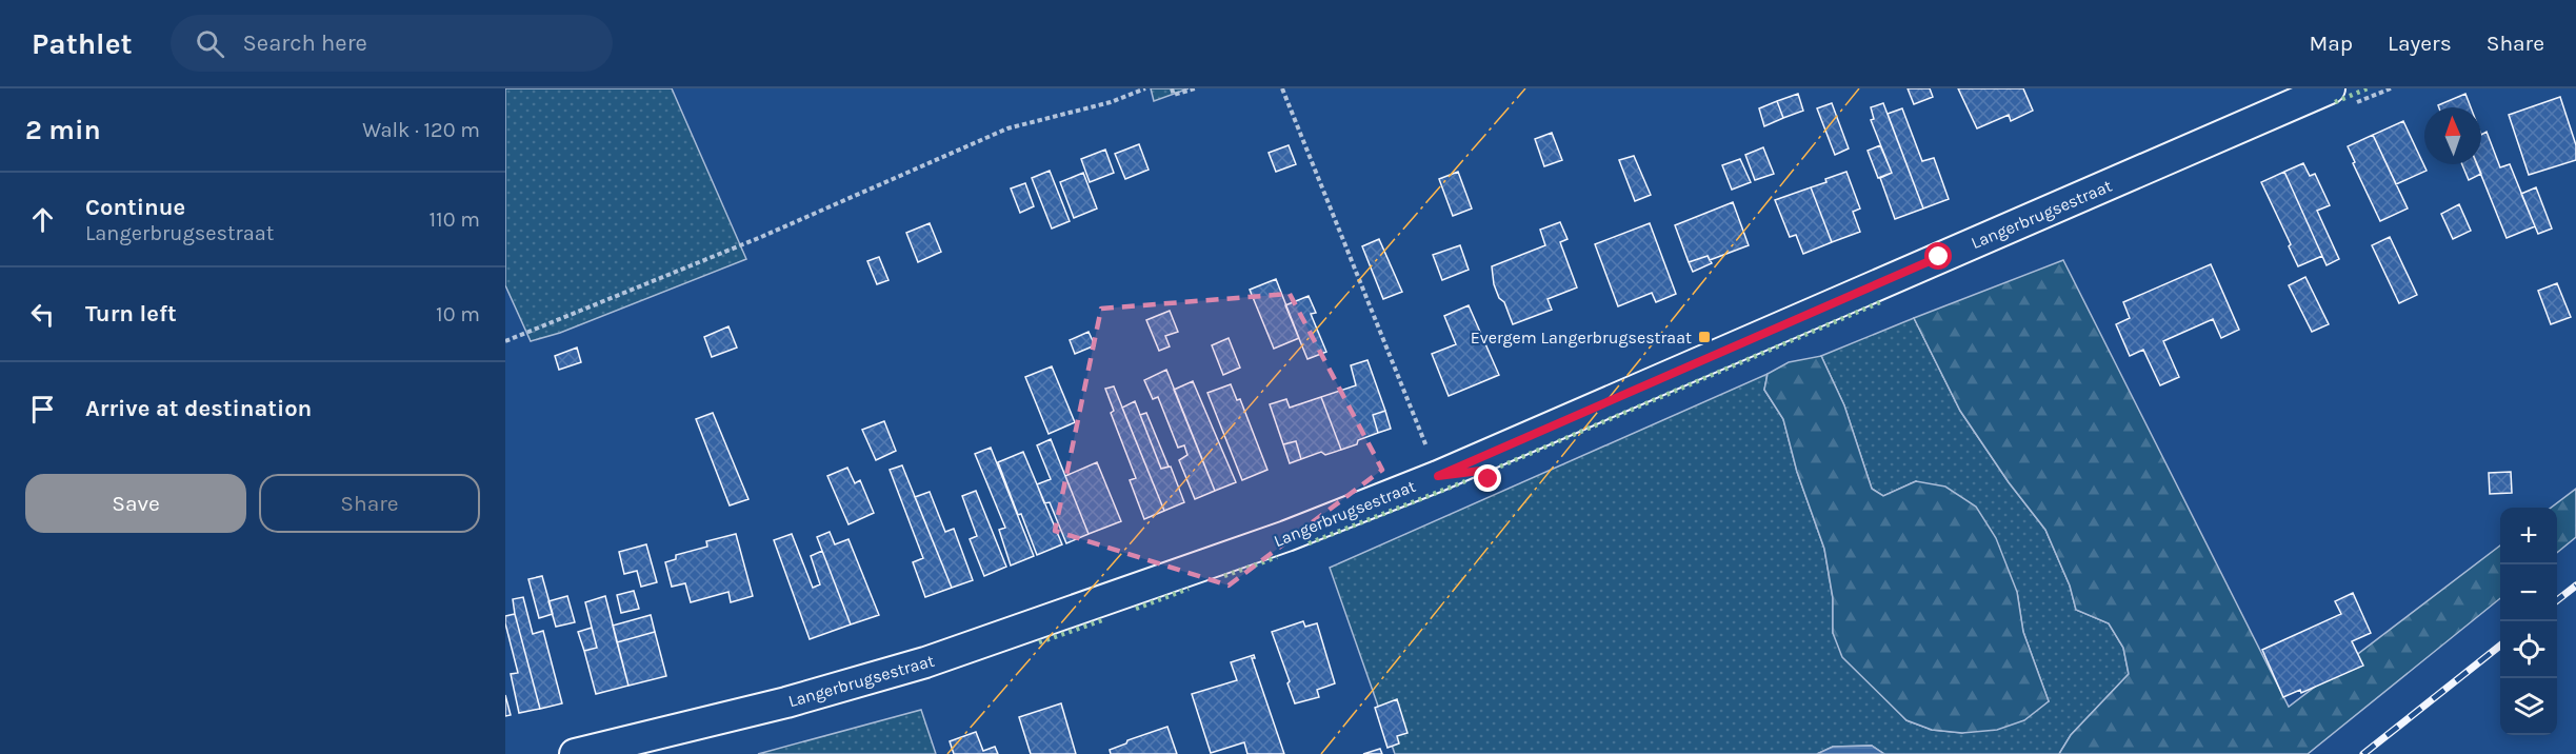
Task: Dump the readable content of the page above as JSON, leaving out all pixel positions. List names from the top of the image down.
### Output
{
  "streets": {
    "street": ["Langerbrugsestraat"]
  },
  "places": {
    "transit": ["Evergem Langerbrugsestraat"]
  },
  "north": "top",
  "page": {
    "header": "Pathlet",
    "search": "Search here",
    "nav": ["Map", "Layers", "Share"],
    "heading": ["2 min", "Walk · 120 m"],
    "list": [
      ["Continue", "Langerbrugsestraat", "110 m"],
      ["Turn left", "10 m"],
      "Arrive at destination"
    ],
    "buttons": ["Save", "Share"],
    "map_buttons": ["+", "−"]
  }
}
